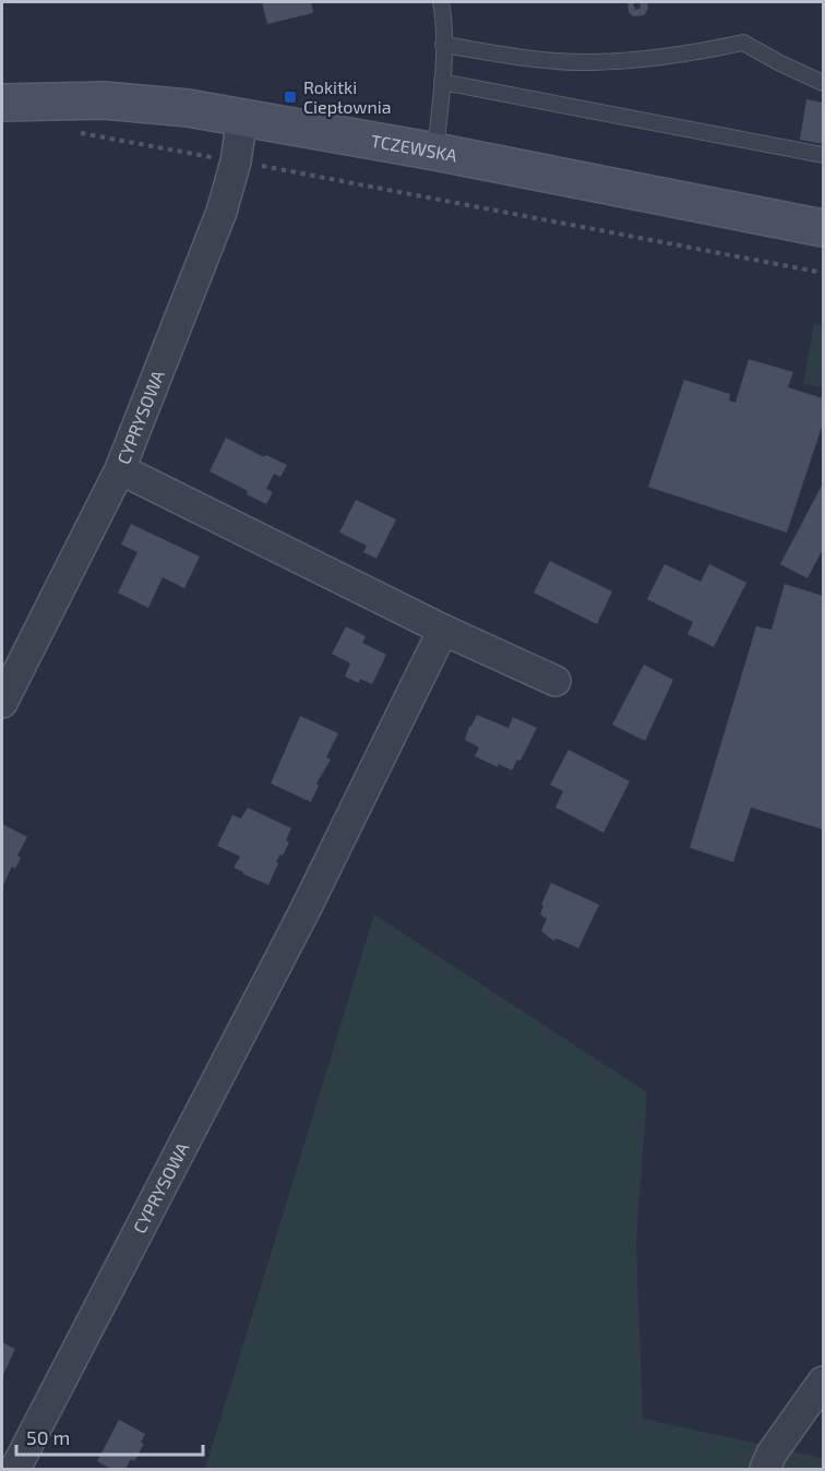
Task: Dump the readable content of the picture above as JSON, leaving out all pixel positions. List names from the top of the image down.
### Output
{
  "streets": {
    "street": ["TCZEWSKA", "CYPRYSOWA"]
  },
  "crossings": [
    ["TCZEWSKA", "CYPRYSOWA"]
  ],
  "places": {
    "transit": ["Rokitki Ciepłownia"]
  },
  "scale_bar": "50 m"
}
